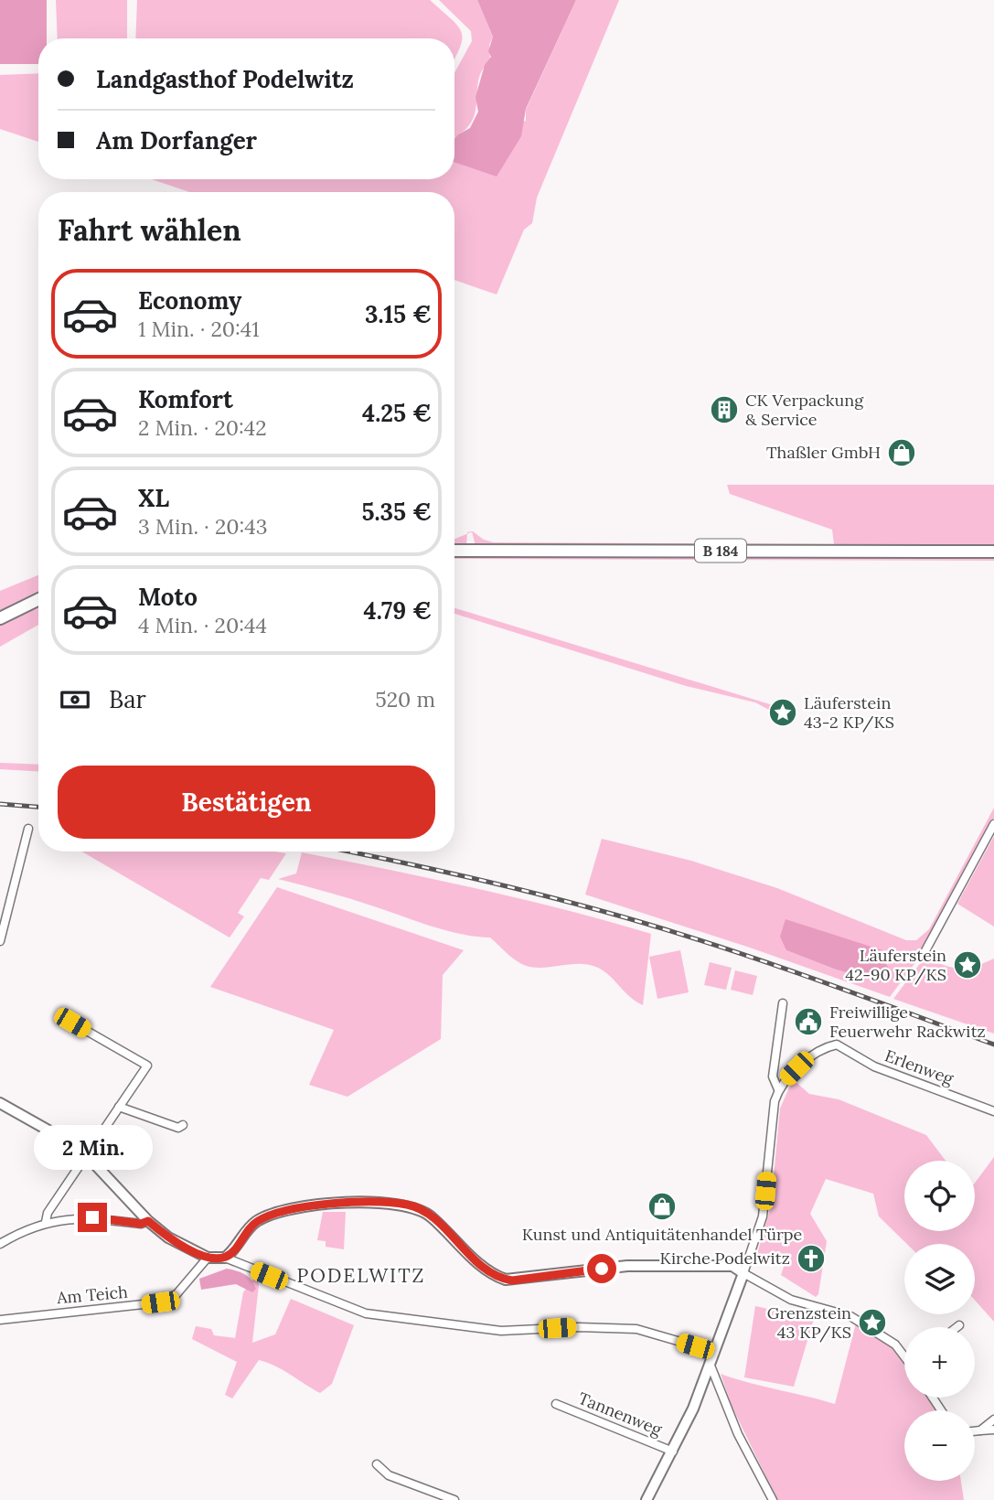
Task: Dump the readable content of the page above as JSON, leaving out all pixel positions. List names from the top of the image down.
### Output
{
  "streets": {
    "main road": ["B 184"],
    "street": ["Erlenweg", "Am Teich", "Tannenweg"]
  },
  "districts": ["PODELWITZ"],
  "places": {
    "building": ["CK Verpackung & Service"],
    "shop": ["Thaßler GmbH", "Kunst und Antiquitätenhandel Türpe"],
    "place": ["Läuferstein 43-2 KP/KS", "Läuferstein 42-90 KP/KS", "Grenzstein 43 KP/KS"],
    "public building": ["Freiwillige Feuerwehr Rackwitz"],
    "church": ["Kirche Podelwitz"]
  },
  "page": {
    "banner": ["Landgasthof Podelwitz", "Am Dorfanger"],
    "heading": "Fahrt wählen",
    "list": [
      {
        "name": "Economy",
        "note": "1 Min. · 20:41",
        "value": "3.15 €"
      },
      {
        "name": "Komfort",
        "note": "2 Min. · 20:42",
        "value": "4.25 €"
      },
      {
        "name": "XL",
        "note": "3 Min. · 20:43",
        "value": "5.35 €"
      },
      {
        "name": "Moto",
        "note": "4 Min. · 20:44",
        "value": "4.79 €"
      }
    ],
    "pay": ["Bar", "520 m"],
    "buttons": "Bestätigen",
    "bubble": "2 Min.",
    "map_buttons": ["+", "−"]
  }
}
